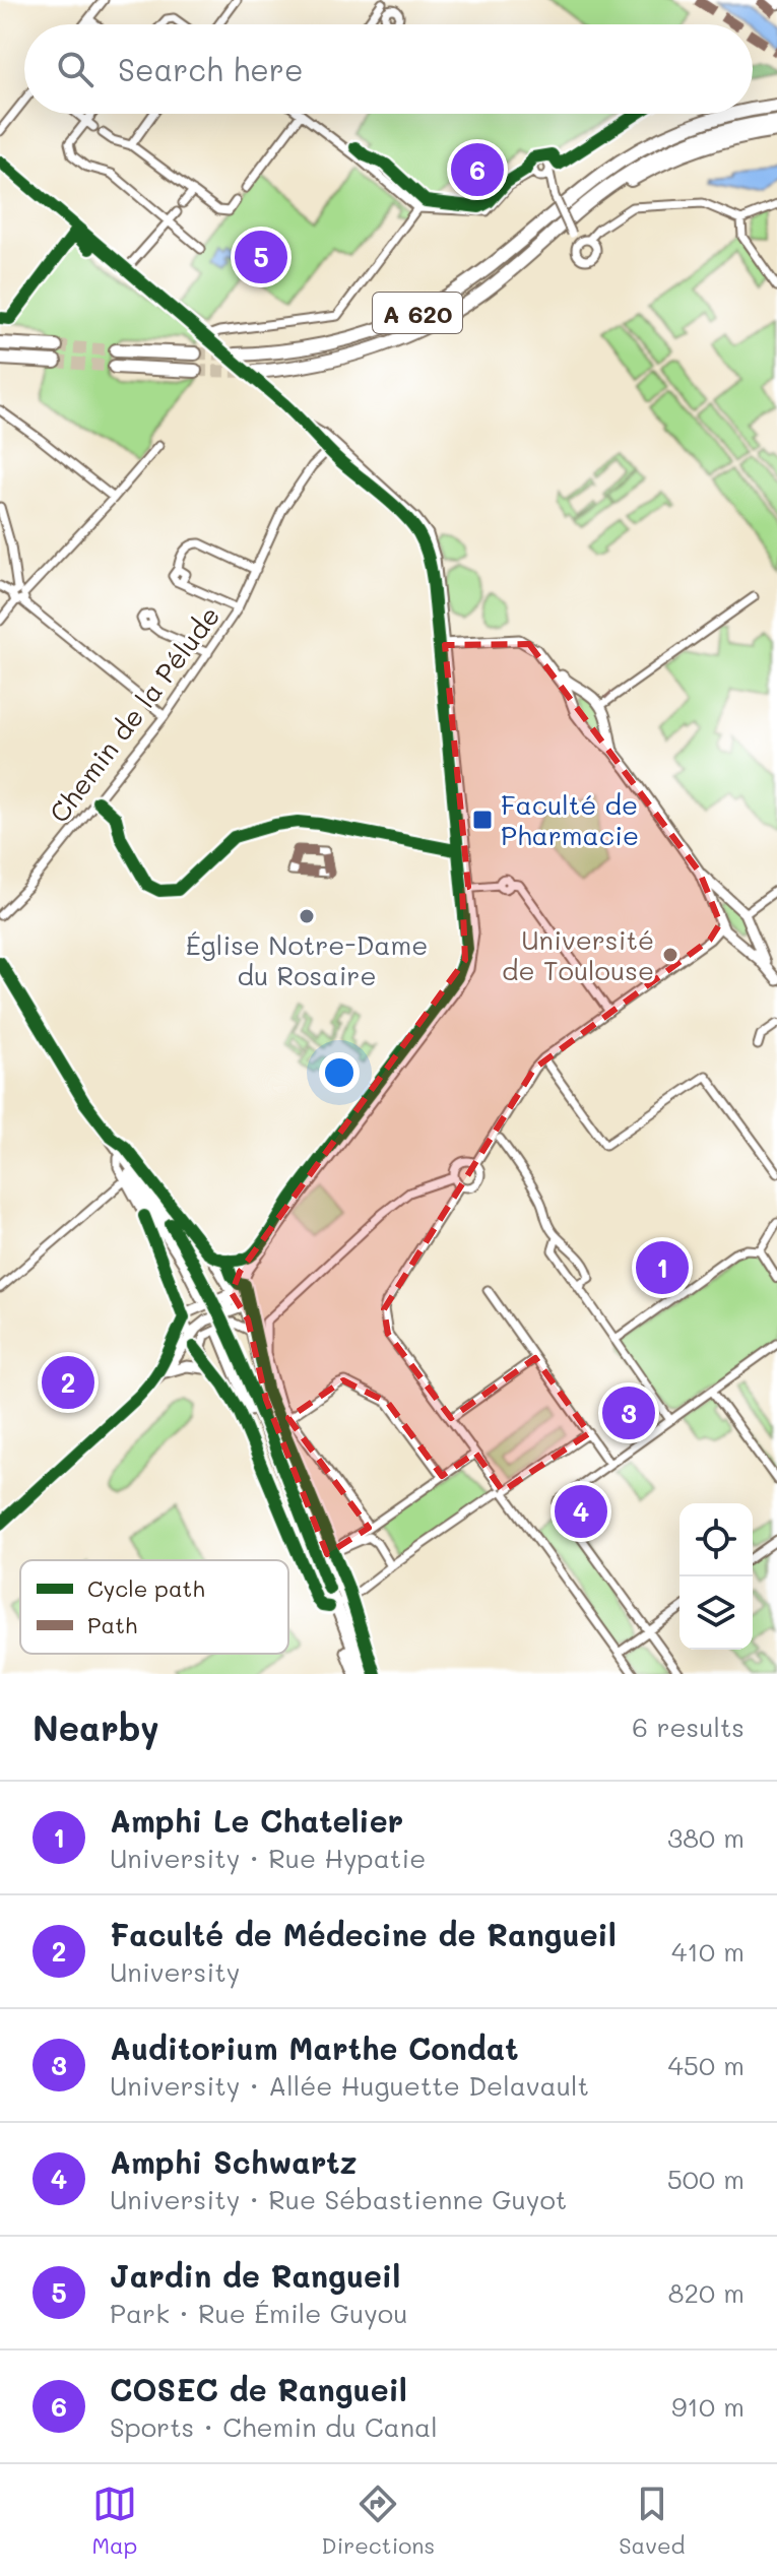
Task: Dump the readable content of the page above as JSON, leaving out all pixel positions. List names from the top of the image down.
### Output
{
  "streets": {
    "highway": ["A 620"],
    "street": ["Chemin de la Pélude"]
  },
  "places": {
    "transit": ["Faculté de Pharmacie"],
    "other": ["Église Notre-Dame du Rosaire", "Université de Toulouse"]
  },
  "legend": ["Cycle path", "Path"],
  "page": {
    "search": "Search here",
    "pins": [
      "6",
      "5",
      "1",
      "2",
      "3",
      "4"
    ],
    "heading": ["Nearby", "6 results"],
    "list": [
      {
        "mark": "1",
        "name": "Amphi Le Chatelier",
        "note": "University · Rue Hypatie",
        "value": "380 m"
      },
      {
        "mark": "2",
        "name": "Faculté de Médecine de Rangueil",
        "note": "University",
        "value": "410 m"
      },
      {
        "mark": "3",
        "name": "Auditorium Marthe Condat",
        "note": "University · Allée Huguette Delavault",
        "value": "450 m"
      },
      {
        "mark": "4",
        "name": "Amphi Schwartz",
        "note": "University · Rue Sébastienne Guyot",
        "value": "500 m"
      },
      {
        "mark": "5",
        "name": "Jardin de Rangueil",
        "note": "Park · Rue Émile Guyou",
        "value": "820 m"
      },
      {
        "mark": "6",
        "name": "COSEC de Rangueil",
        "note": "Sports · Chemin du Canal",
        "value": "910 m"
      }
    ],
    "nav": ["Map", "Directions", "Saved"]
  }
}
